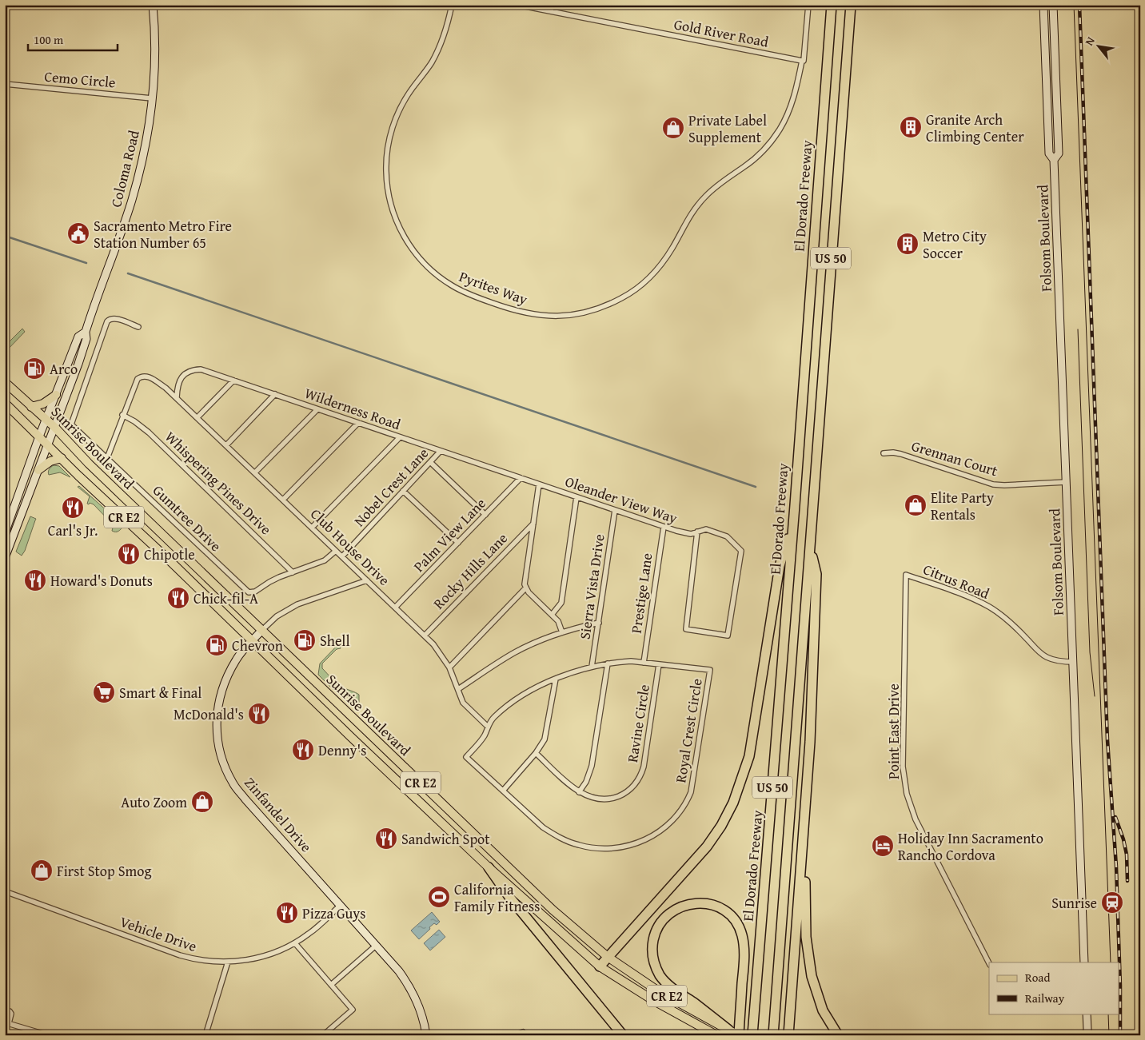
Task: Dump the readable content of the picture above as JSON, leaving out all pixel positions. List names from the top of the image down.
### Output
{
  "streets": {
    "highway": ["El Dorado Freeway", "US 50"],
    "main road": [
      "Coloma Road",
      "Folsom Boulevard",
      "Sunrise Boulevard",
      "CR E2",
      "Zinfandel Drive"
    ],
    "street": [
      "Gold River Road",
      "Cemo Circle",
      "Pyrites Way",
      "Wilderness Road",
      "Grennan Court",
      "Whispering Pines Drive",
      "Nobel Crest Lane",
      "Oleander View Way",
      "Gumtree Drive",
      "Palm View Lane",
      "Club House Drive",
      "Rocky Hills Lane",
      "Citrus Road",
      "Sierra Vista Drive",
      "Prestige Lane",
      "Ravine Circle",
      "Royal Crest Circle",
      "Point East Drive",
      "Vehicle Drive"
    ]
  },
  "crossings": [
    ["Gold River Road", "Pyrites Way"],
    ["Cemo Circle", "Coloma Road"],
    ["Coloma Road", "Sunrise Boulevard"],
    ["Folsom Boulevard", "Grennan Court"],
    ["Folsom Boulevard", "Citrus Road"],
    ["Wilderness Road", "Nobel Crest Lane"],
    ["Wilderness Road", "Oleander View Way"],
    ["Wilderness Road", "Palm View Lane"],
    ["Wilderness Road", "Club House Drive"],
    ["Sunrise Boulevard", "Zinfandel Drive"],
    ["Whispering Pines Drive", "Gumtree Drive"],
    ["Whispering Pines Drive", "Club House Drive"],
    ["Nobel Crest Lane", "Club House Drive"],
    ["Oleander View Way", "Sierra Vista Drive"],
    ["Oleander View Way", "Prestige Lane"],
    ["Gumtree Drive", "Club House Drive"],
    ["Palm View Lane", "Club House Drive"],
    ["Club House Drive", "Rocky Hills Lane"],
    ["Club House Drive", "Royal Crest Circle"],
    ["Club House Drive", "Zinfandel Drive"],
    ["Citrus Road", "Point East Drive"],
    ["Sierra Vista Drive", "Royal Crest Circle"],
    ["Prestige Lane", "Royal Crest Circle"],
    ["Ravine Circle", "Royal Crest Circle"],
    ["Zinfandel Drive", "Vehicle Drive"]
  ],
  "places": {
    "building": ["Granite Arch Climbing Center", "Metro City Soccer"],
    "shop": [
      "Private Label Supplement",
      "Elite Party Rentals",
      "Auto Zoom",
      "First Stop Smog"
    ],
    "public building": ["Sacramento Metro Fire Station Number 65"],
    "fuel station": ["Arco", "Shell", "Chevron"],
    "restaurant": [
      "Carl's Jr.",
      "Chipotle",
      "Howard's Donuts",
      "Chick-fil-A",
      "McDonald's",
      "Denny's",
      "Sandwich Spot",
      "Pizza Guys"
    ],
    "supermarket": ["Smart & Final"],
    "hotel": ["Holiday Inn Sacramento Rancho Cordova"],
    "sports": ["California Family Fitness"],
    "station": ["Sunrise"]
  },
  "legend": ["Road", "Railway"],
  "scale_bar": "100 m",
  "north": "top left"
}
